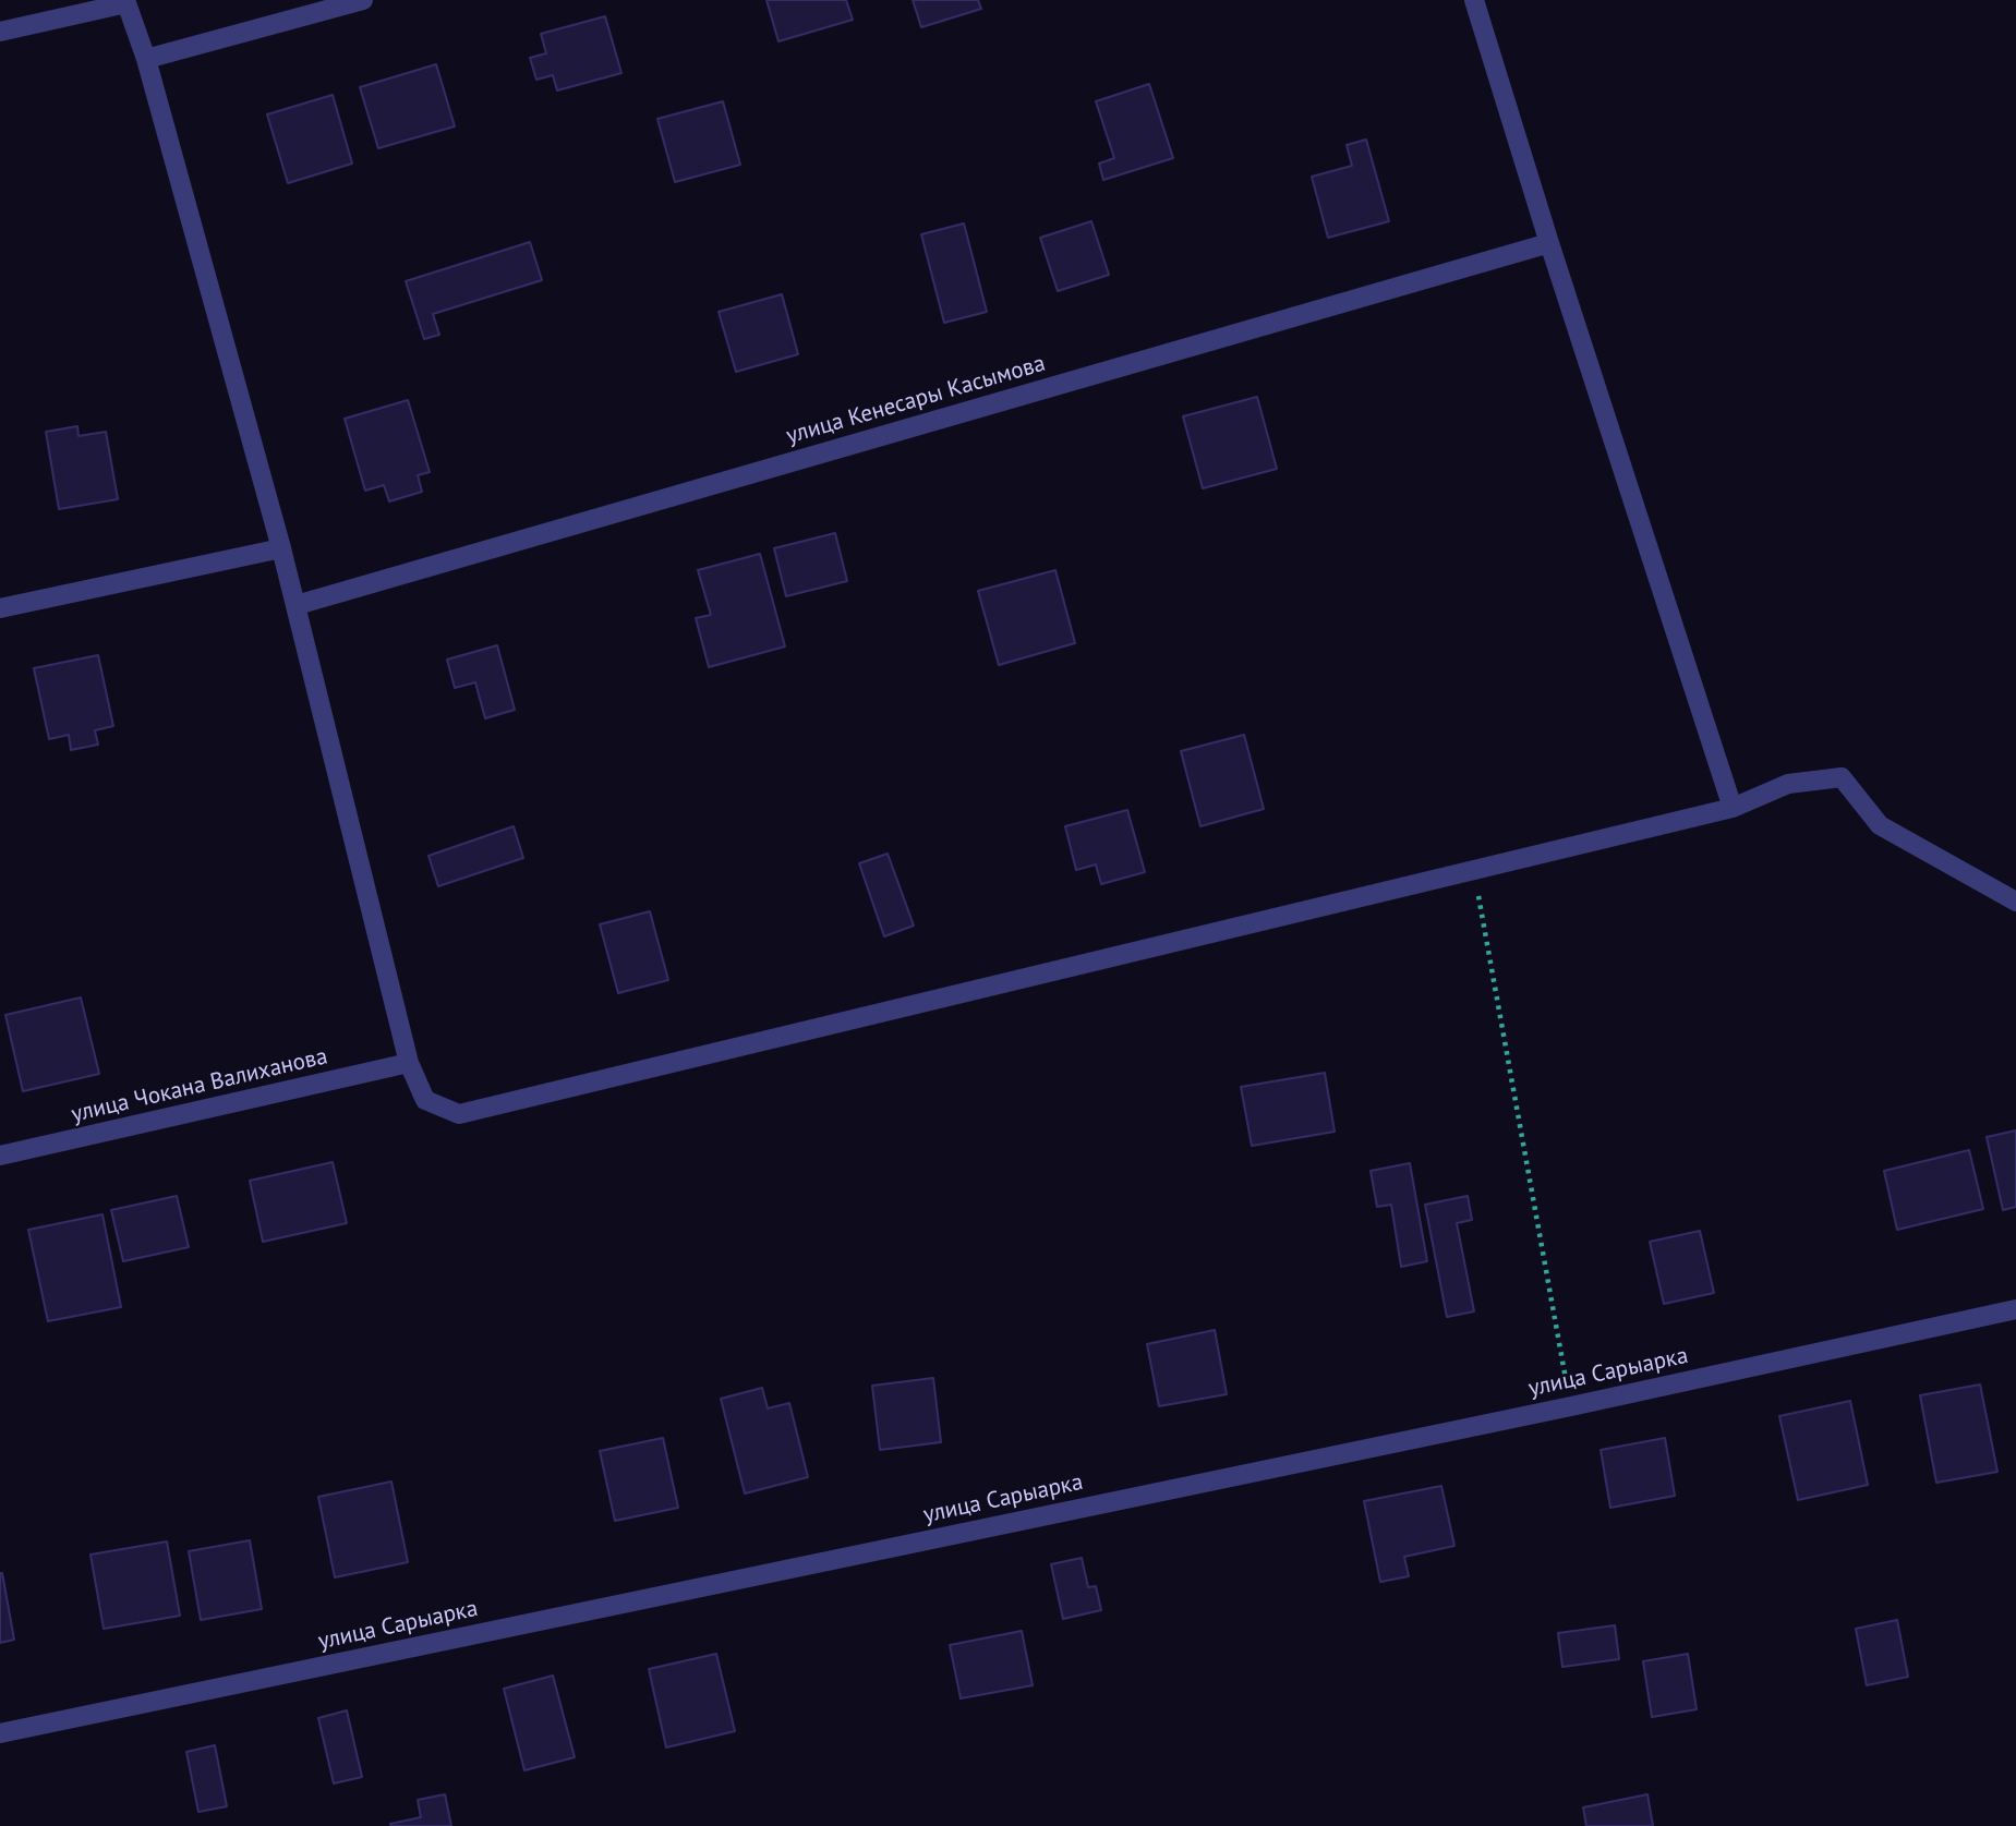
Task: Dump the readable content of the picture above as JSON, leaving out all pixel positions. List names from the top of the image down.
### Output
{
  "streets": {
    "street": ["улица Кенесары Касымова", "улица Чокана Валиханова", "улица Сарыарка"]
  }
}
